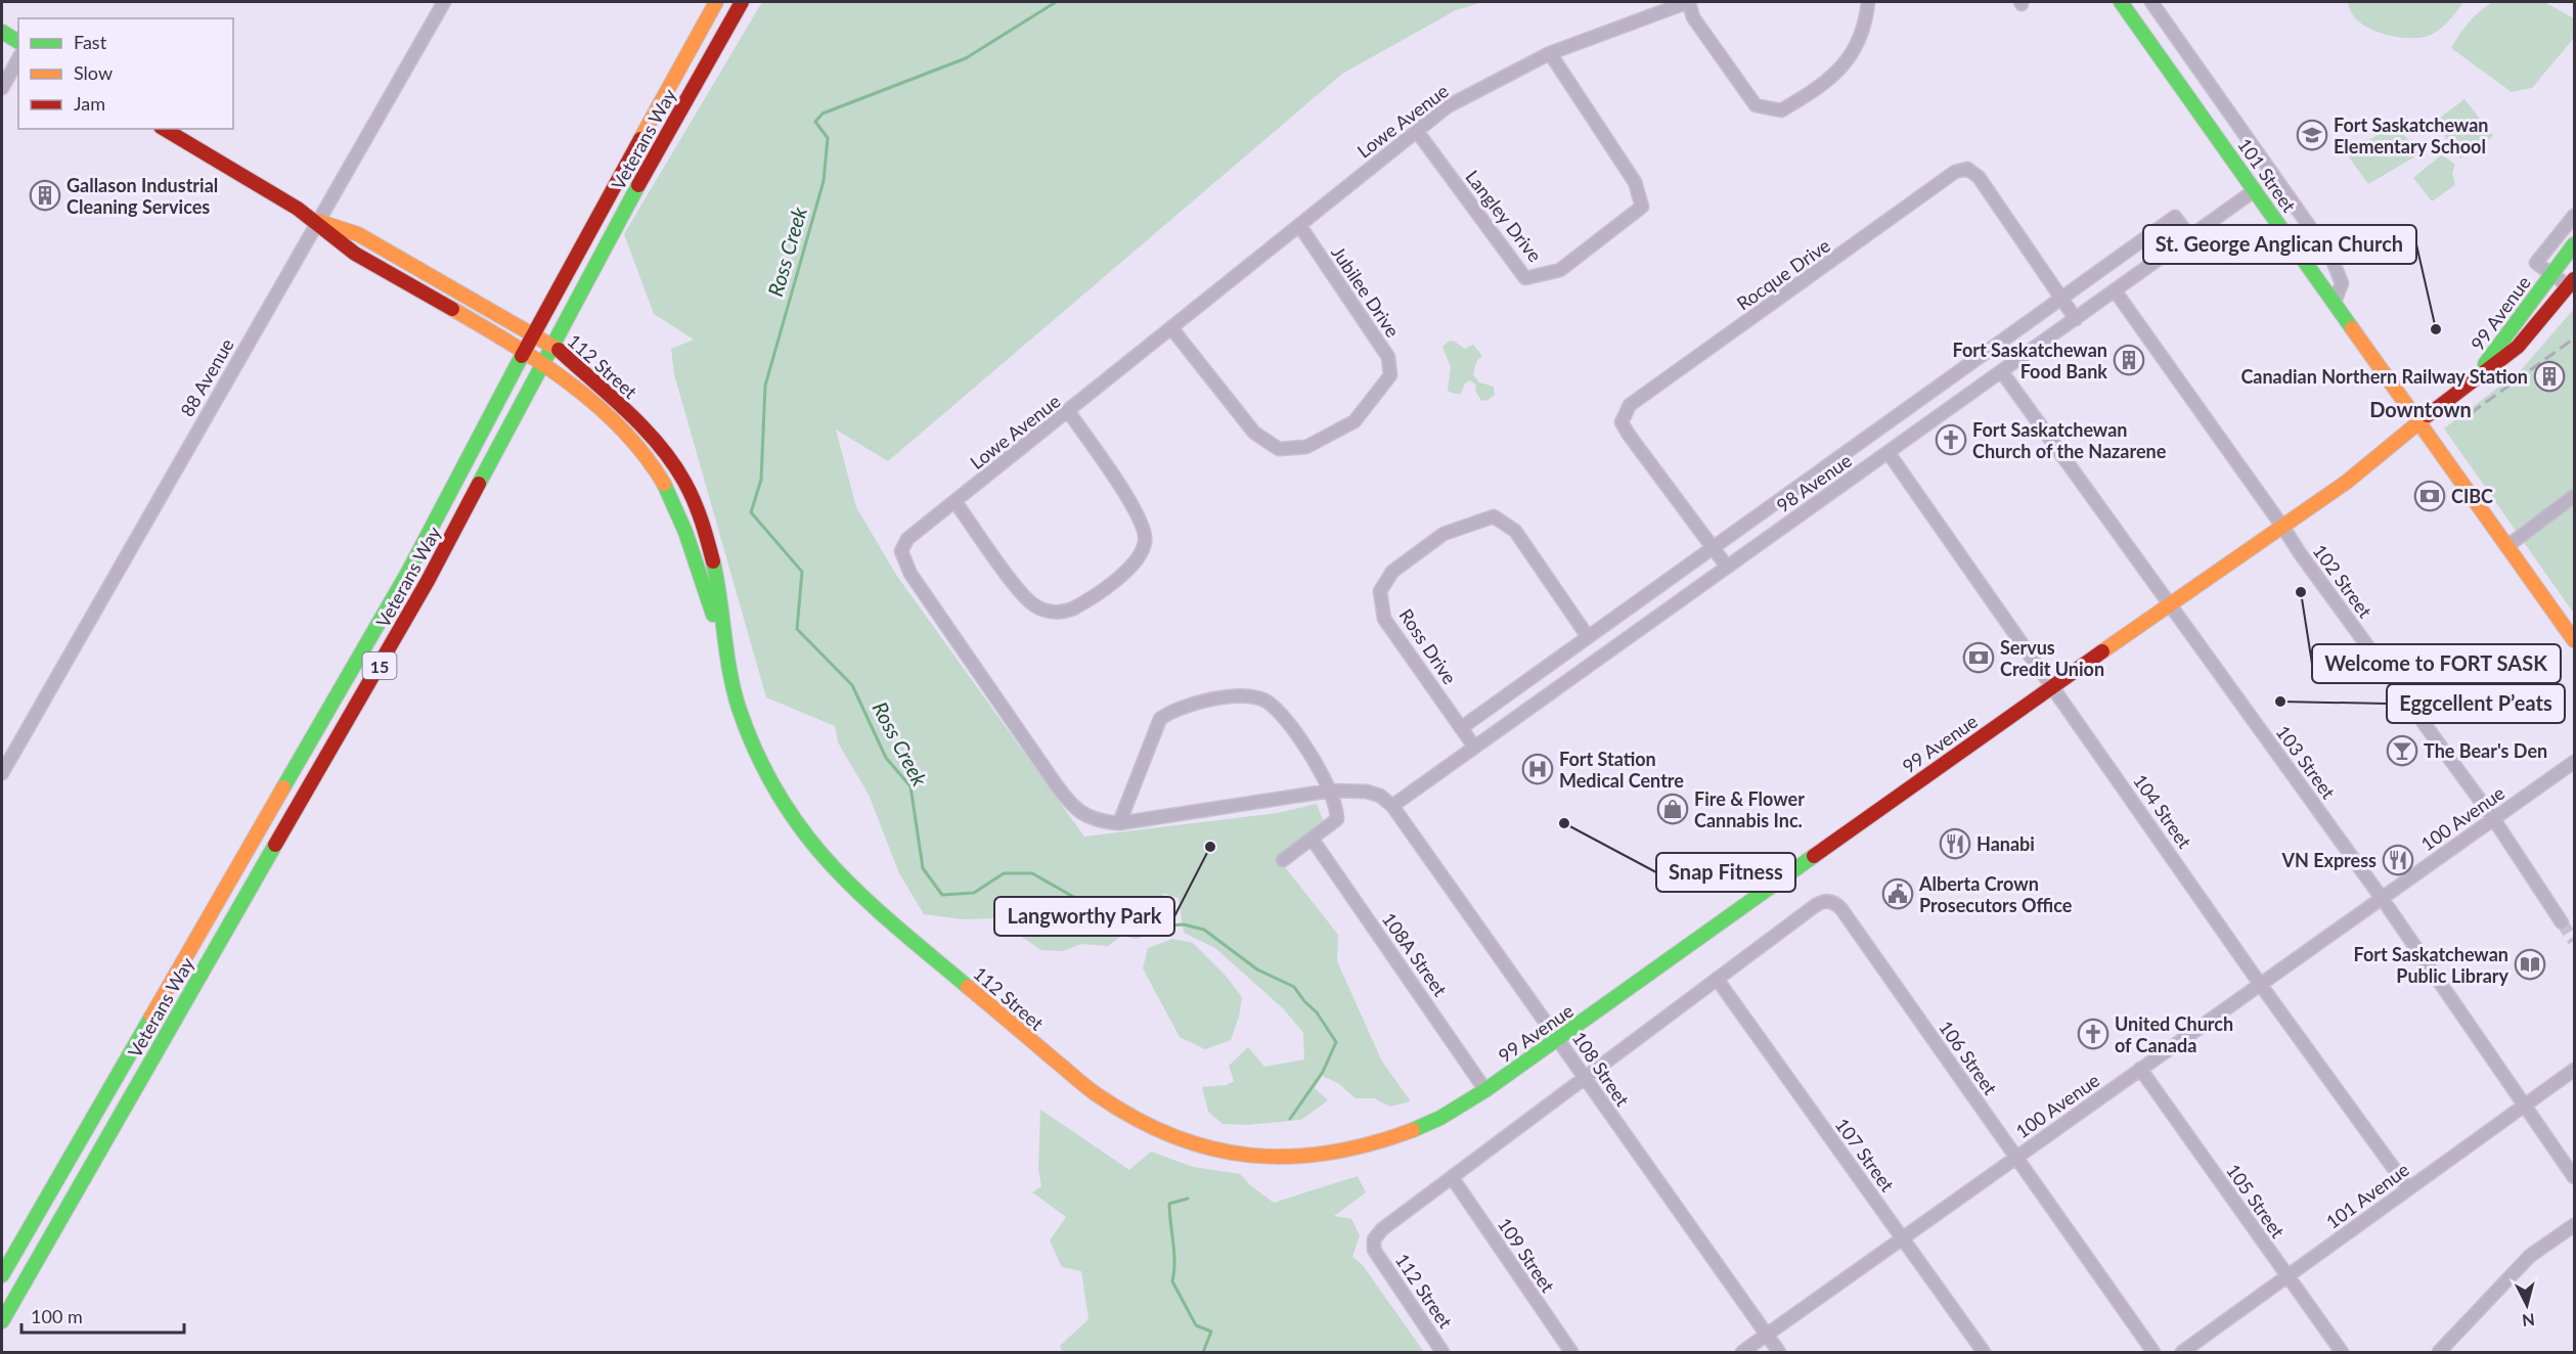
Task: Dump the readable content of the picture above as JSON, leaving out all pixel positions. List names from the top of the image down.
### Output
{
  "streets": {
    "main road": [
      "Veterans Way",
      "101 Street",
      "99 Avenue",
      "112 Street",
      "15"
    ],
    "street": [
      "Lowe Avenue",
      "Langley Drive",
      "Rocque Drive",
      "Jubilee Drive",
      "88 Avenue",
      "98 Avenue",
      "102 Street",
      "Ross Drive",
      "103 Street",
      "104 Street",
      "100 Avenue",
      "108A Street",
      "106 Street",
      "108 Street",
      "107 Street",
      "101 Avenue",
      "105 Street",
      "109 Street"
    ]
  },
  "crossings": [
    ["Lowe Avenue", "Langley Drive"],
    ["Lowe Avenue", "Jubilee Drive"],
    ["Lowe Avenue", "98 Avenue"],
    ["Lowe Avenue", "108 Street"],
    ["Veterans Way", "112 Street"],
    ["101 Street", "99 Avenue"],
    ["101 Street", "98 Avenue"],
    ["Rocque Drive", "98 Avenue"],
    ["99 Avenue", "112 Street"],
    ["99 Avenue", "102 Street"],
    ["99 Avenue", "103 Street"],
    ["99 Avenue", "104 Street"],
    ["99 Avenue", "108A Street"],
    ["99 Avenue", "108 Street"],
    ["112 Street", "88 Avenue"],
    ["112 Street", "109 Street"],
    ["98 Avenue", "102 Street"],
    ["98 Avenue", "Ross Drive"],
    ["98 Avenue", "103 Street"],
    ["98 Avenue", "104 Street"],
    ["98 Avenue", "108 Street"],
    ["102 Street", "100 Avenue"],
    ["103 Street", "100 Avenue"],
    ["103 Street", "101 Avenue"],
    ["104 Street", "100 Avenue"],
    ["104 Street", "101 Avenue"],
    ["100 Avenue", "106 Street"],
    ["100 Avenue", "108 Street"],
    ["100 Avenue", "107 Street"],
    ["100 Avenue", "105 Street"],
    ["106 Street", "107 Street"],
    ["101 Avenue", "105 Street"]
  ],
  "districts": ["Downtown"],
  "water": ["Ross Creek"],
  "places": {
    "school or university": ["Fort Saskatchewan Elementary School"],
    "building": ["Gallason Industrial Cleaning Services", "Fort Saskatchewan Food Bank", "Canadian Northern Railway Station"],
    "other": [
      "St. George Anglican Church",
      "Welcome to FORT SASK",
      "Eggcellent P’eats",
      "Snap Fitness",
      "Langworthy Park"
    ],
    "church": ["Fort Saskatchewan Church of the Nazarene", "United Church of Canada"],
    "bank": ["CIBC", "Servus Credit Union"],
    "bar": ["The Bear's Den"],
    "hospital": ["Fort Station Medical Centre"],
    "shop": ["Fire & Flower Cannabis Inc."],
    "restaurant": ["Hanabi", "VN Express"],
    "public building": ["Alberta Crown Prosecutors Office"],
    "library": ["Fort Saskatchewan Public Library"]
  },
  "legend": ["Fast", "Slow", "Jam"],
  "scale_bar": "100 m",
  "north": "bottom"
}
